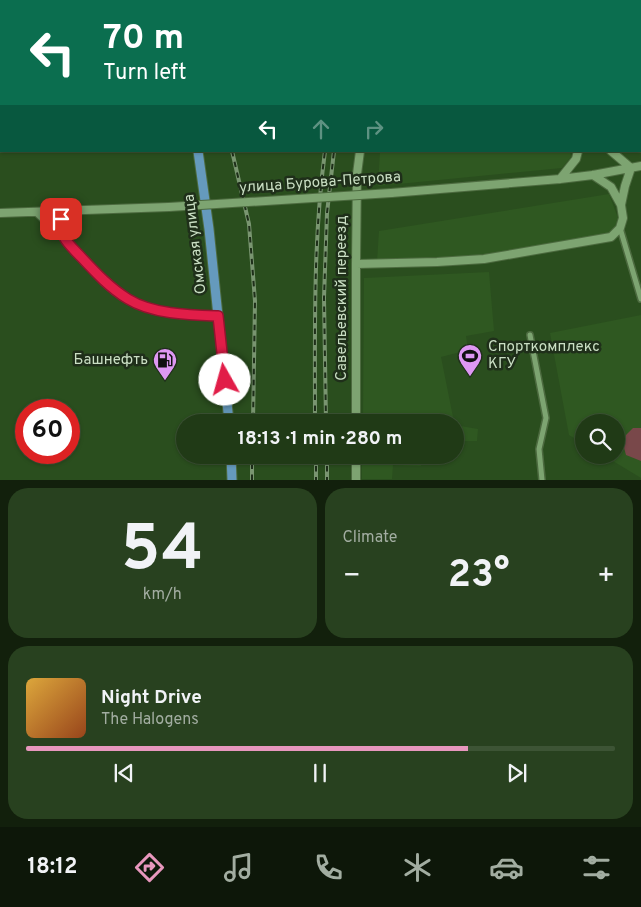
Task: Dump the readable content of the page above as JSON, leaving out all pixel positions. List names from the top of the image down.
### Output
{
  "streets": {
    "main road": ["улица Бурова-Петрова", "Омская улица", "Савельевский переезд"]
  },
  "places": {
    "sports": ["Спорткомплекс КГУ"],
    "fuel station": ["Башнефть"]
  },
  "page": {
    "turn": ["70 m", "Turn left"],
    "limit": "60",
    "trip": "18:13 · 1 min · 280 m",
    "tile": [
      ["54", "km/h"],
      "Climate"
    ],
    "heat": ["−", "23°", "+"],
    "song": ["Night Drive", "The Halogens"],
    "tabs": "18:12"
  }
}
